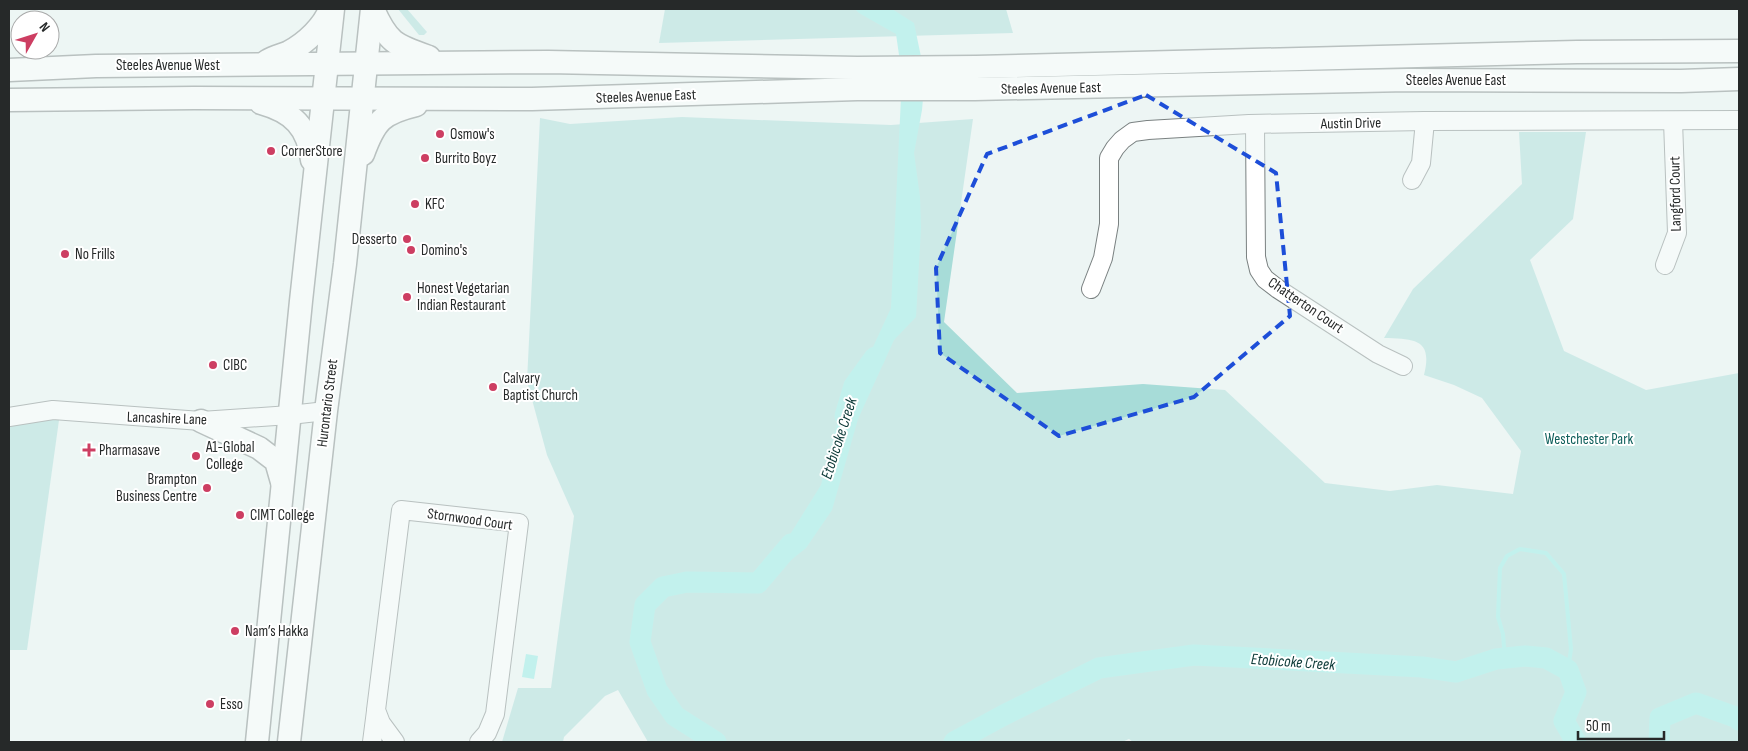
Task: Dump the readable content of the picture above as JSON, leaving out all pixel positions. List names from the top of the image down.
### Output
{
  "streets": {
    "main road": ["Steeles Avenue West", "Steeles Avenue East", "Hurontario Street"],
    "street": [
      "Austin Drive",
      "Langford Court",
      "Chatterton Court",
      "Lancashire Lane",
      "Stornwood Court"
    ]
  },
  "crossings": [
    ["Steeles Avenue West", "Steeles Avenue East"],
    ["Steeles Avenue East", "Hurontario Street"],
    ["Austin Drive", "Langford Court"],
    ["Austin Drive", "Chatterton Court"],
    ["Hurontario Street", "Lancashire Lane"]
  ],
  "water": ["Etobicoke Creek"],
  "parks": ["Westchester Park"],
  "places": {
    "other": [
      "Osmow's",
      "CornerStore",
      "Burrito Boyz",
      "KFC",
      "Desserto",
      "Domino's",
      "No Frills",
      "Honest Vegetarian Indian Restaurant",
      "CIBC",
      "Calvary Baptist Church",
      "A1-Global College",
      "Brampton Business Centre",
      "CIMT College",
      "Nam’s Hakka",
      "Esso"
    ],
    "health": ["Pharmasave"]
  },
  "scale_bar": "50 m",
  "north": "top right"
}
